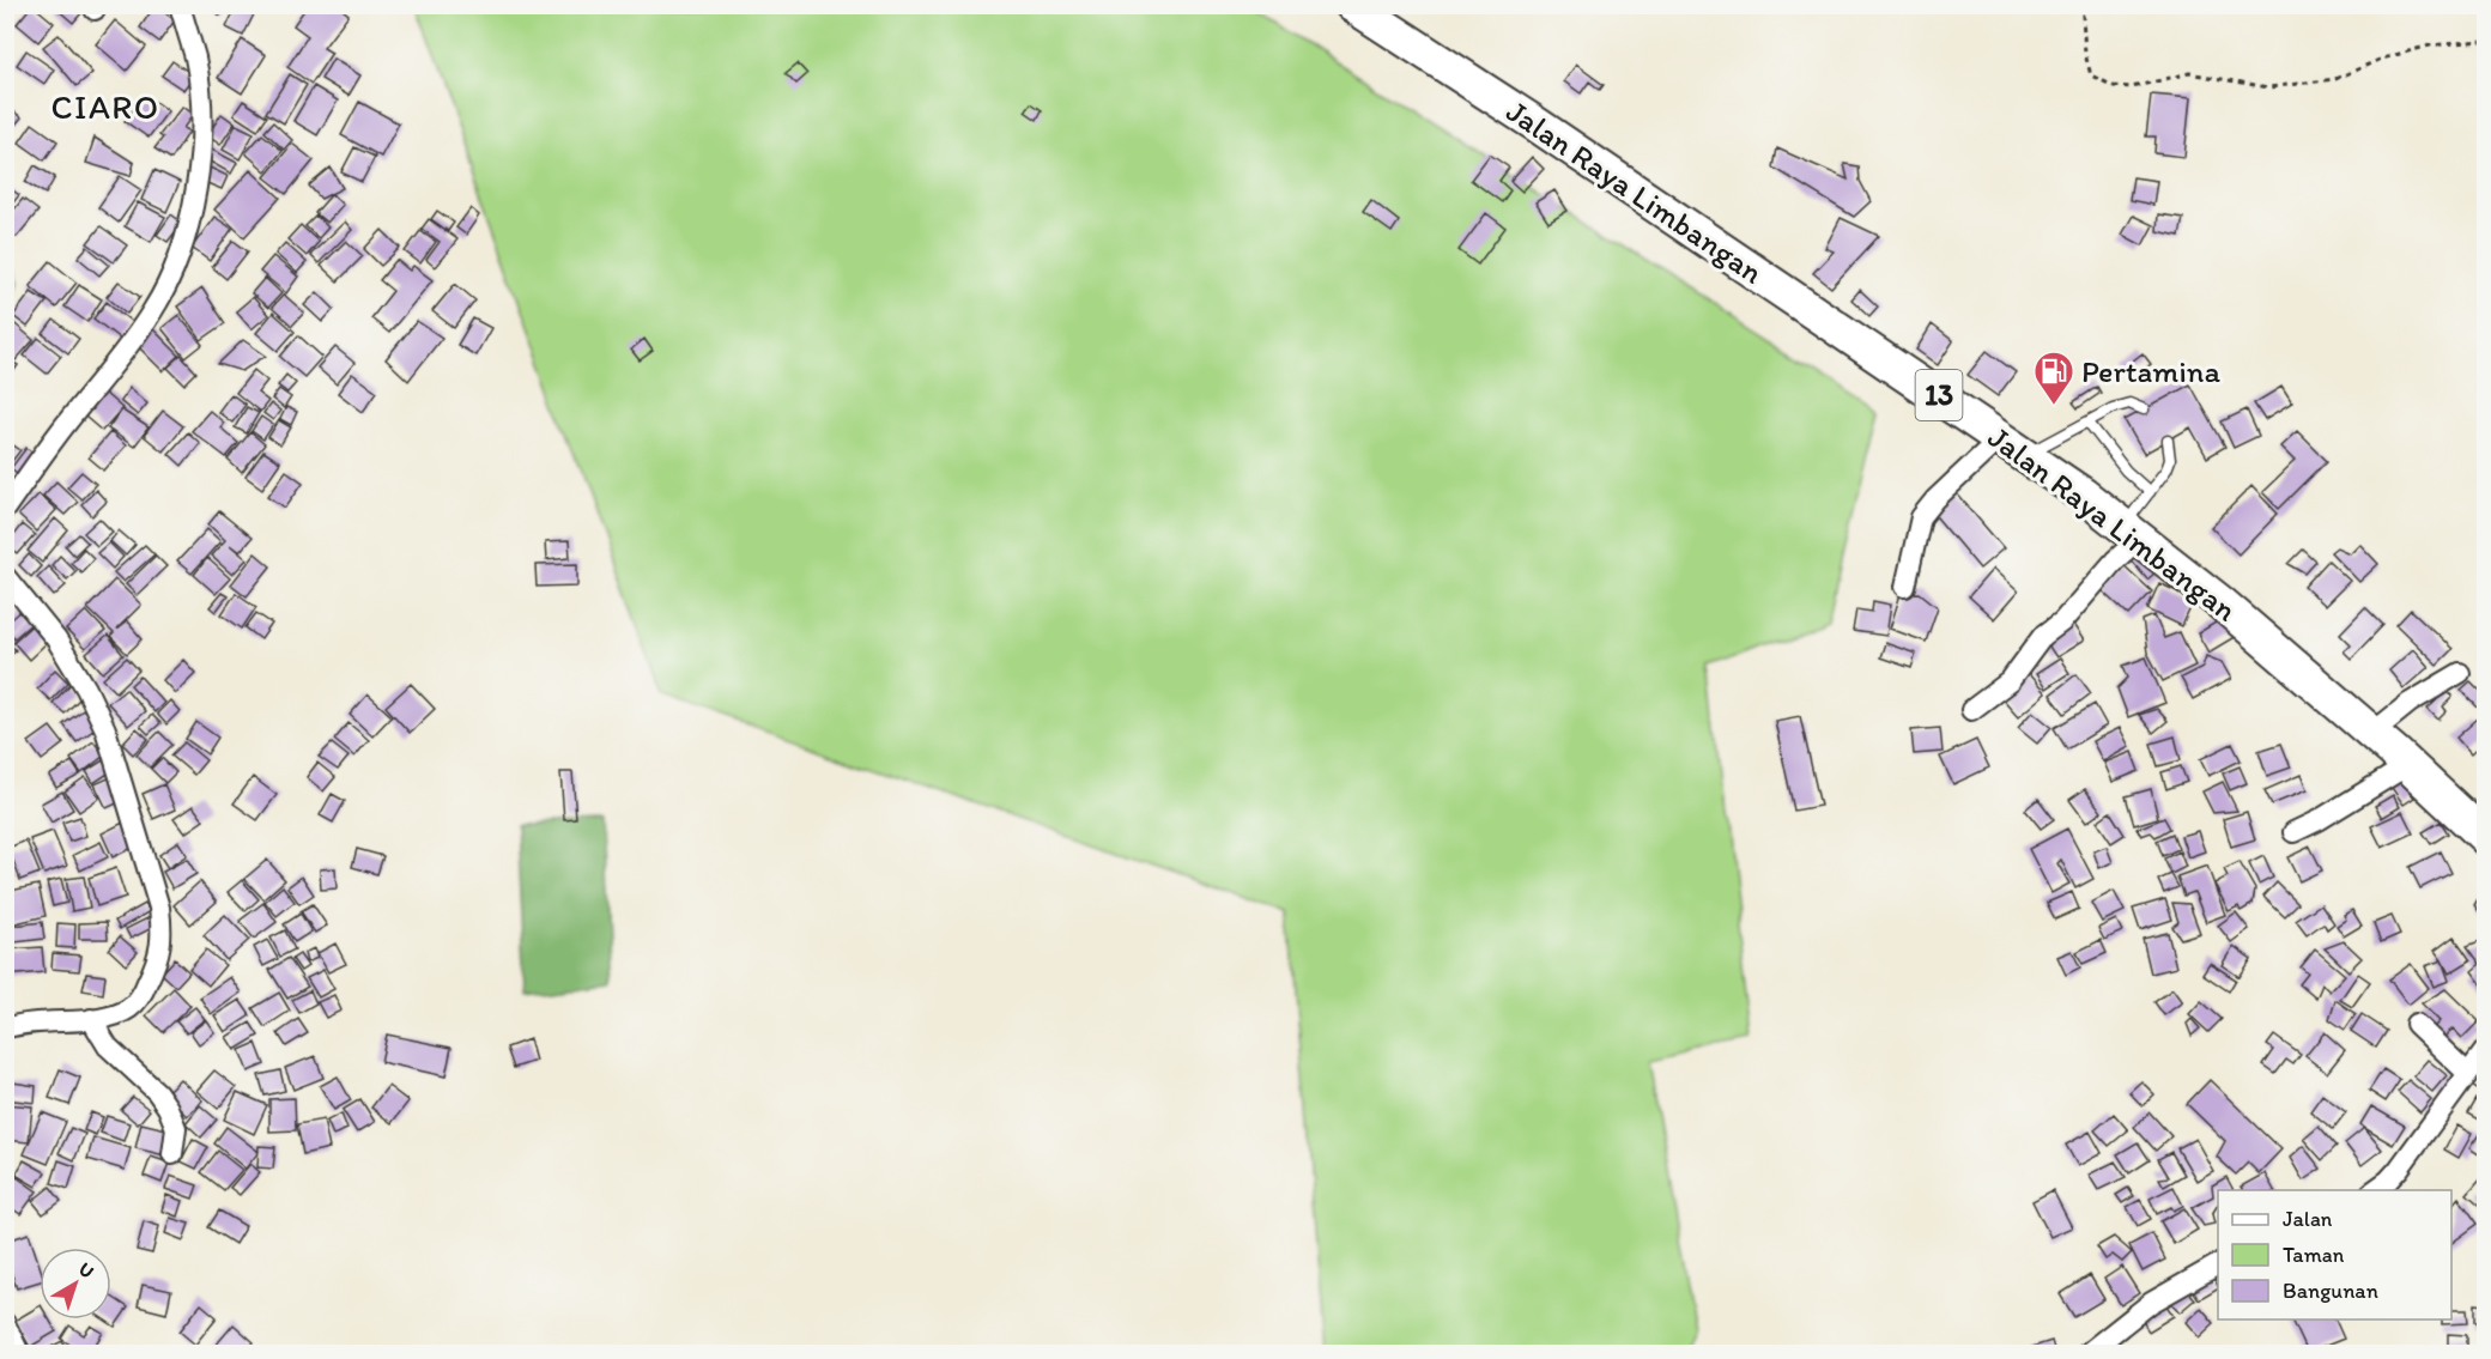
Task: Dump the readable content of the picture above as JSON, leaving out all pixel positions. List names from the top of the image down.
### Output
{
  "streets": {
    "highway": ["Jalan Raya Limbangan", "13"]
  },
  "districts": ["CIARO"],
  "places": {
    "fuel station": ["Pertamina"]
  },
  "legend": ["Jalan", "Taman", "Bangunan"],
  "north": "top right"
}
